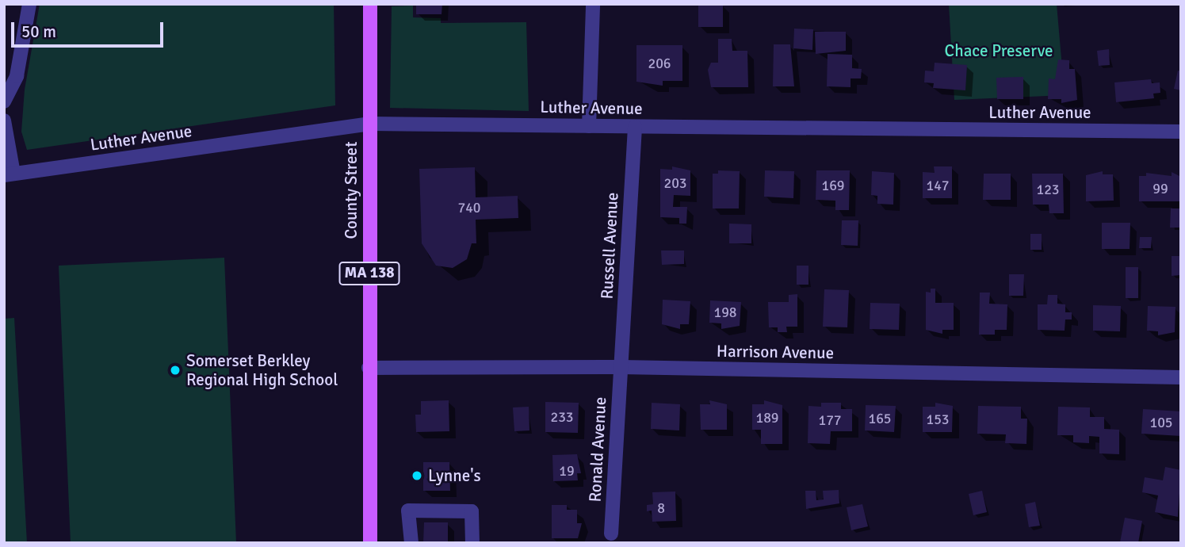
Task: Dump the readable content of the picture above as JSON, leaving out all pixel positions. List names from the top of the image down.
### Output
{
  "streets": {
    "main road": ["County Street", "MA 138"],
    "street": [
      "Luther Avenue",
      "Russell Avenue",
      "Harrison Avenue",
      "Ronald Avenue"
    ]
  },
  "crossings": [
    ["Luther Avenue", "County Street"],
    ["Luther Avenue", "Russell Avenue"],
    ["County Street", "Harrison Avenue"],
    ["Russell Avenue", "Harrison Avenue"],
    ["Russell Avenue", "Ronald Avenue"],
    ["Harrison Avenue", "Ronald Avenue"]
  ],
  "parks": ["Chace Preserve"],
  "places": ["Somerset Berkley Regional High School", "Lynne's"],
  "house_numbers": [
    "206",
    "203",
    "169",
    "147",
    "99",
    "123",
    "740",
    "198",
    "233",
    "189",
    "165",
    "153",
    "177",
    "105",
    "19",
    "8"
  ],
  "scale_bar": "50 m"
}
